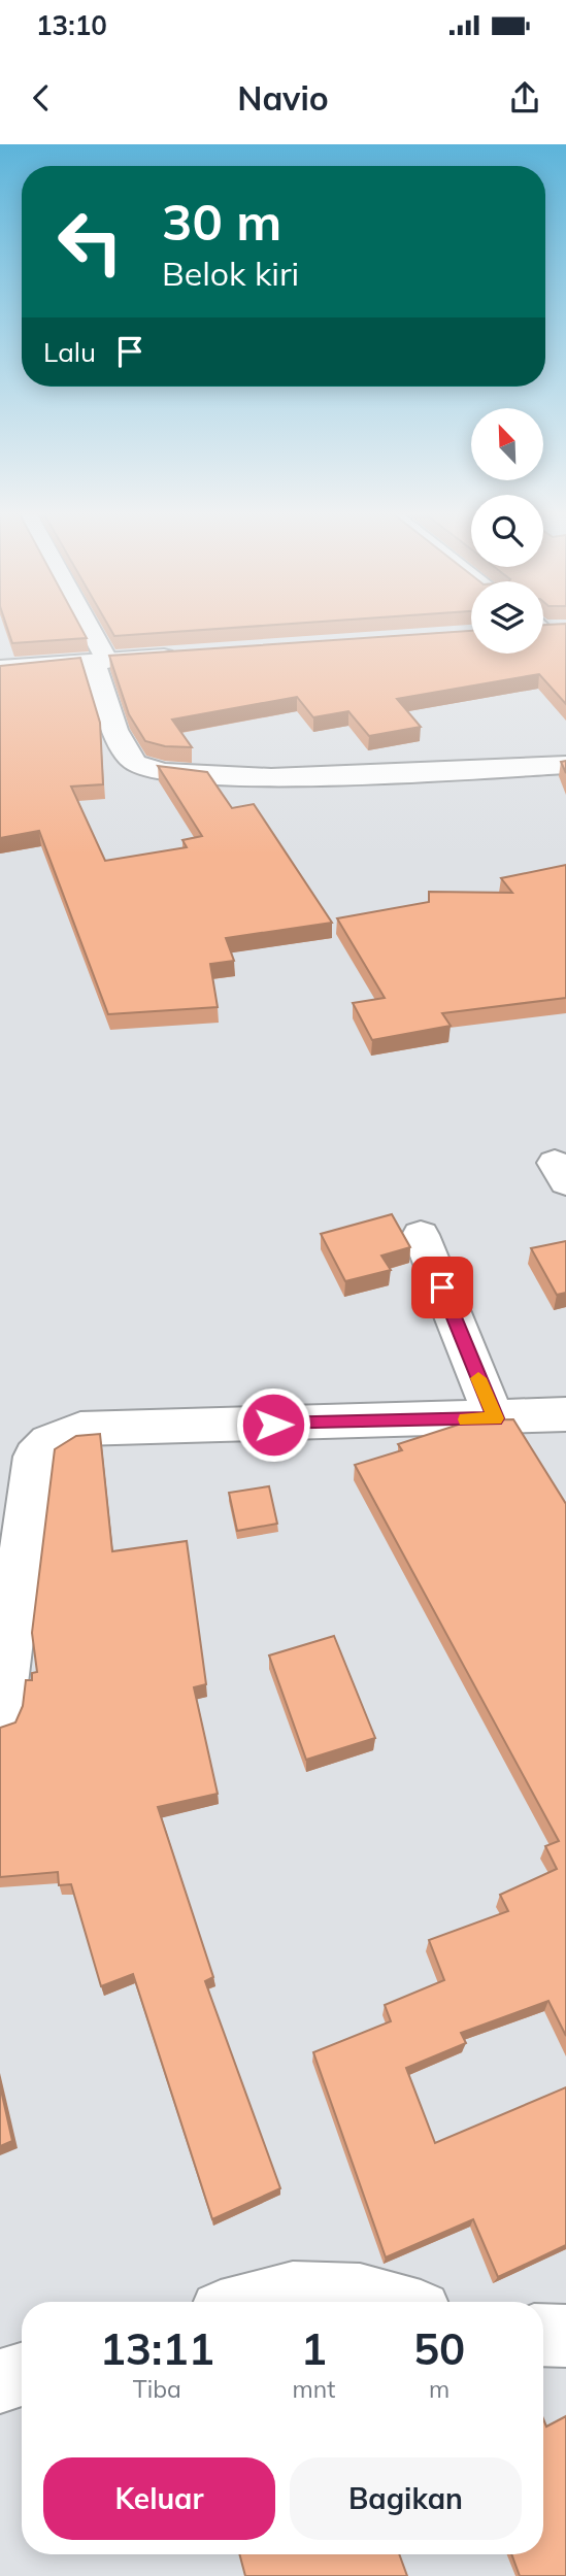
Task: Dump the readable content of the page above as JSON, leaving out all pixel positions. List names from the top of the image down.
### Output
{
  "north": "top left",
  "page": {
    "status": "13:10",
    "header": "Navio",
    "turn": ["30 m", "Belok kiri"],
    "then": "Lalu",
    "eta": [
      "13:11",
      "Tiba",
      "1",
      "mnt",
      "50",
      "m"
    ],
    "buttons": ["Keluar", "Bagikan"]
  }
}
